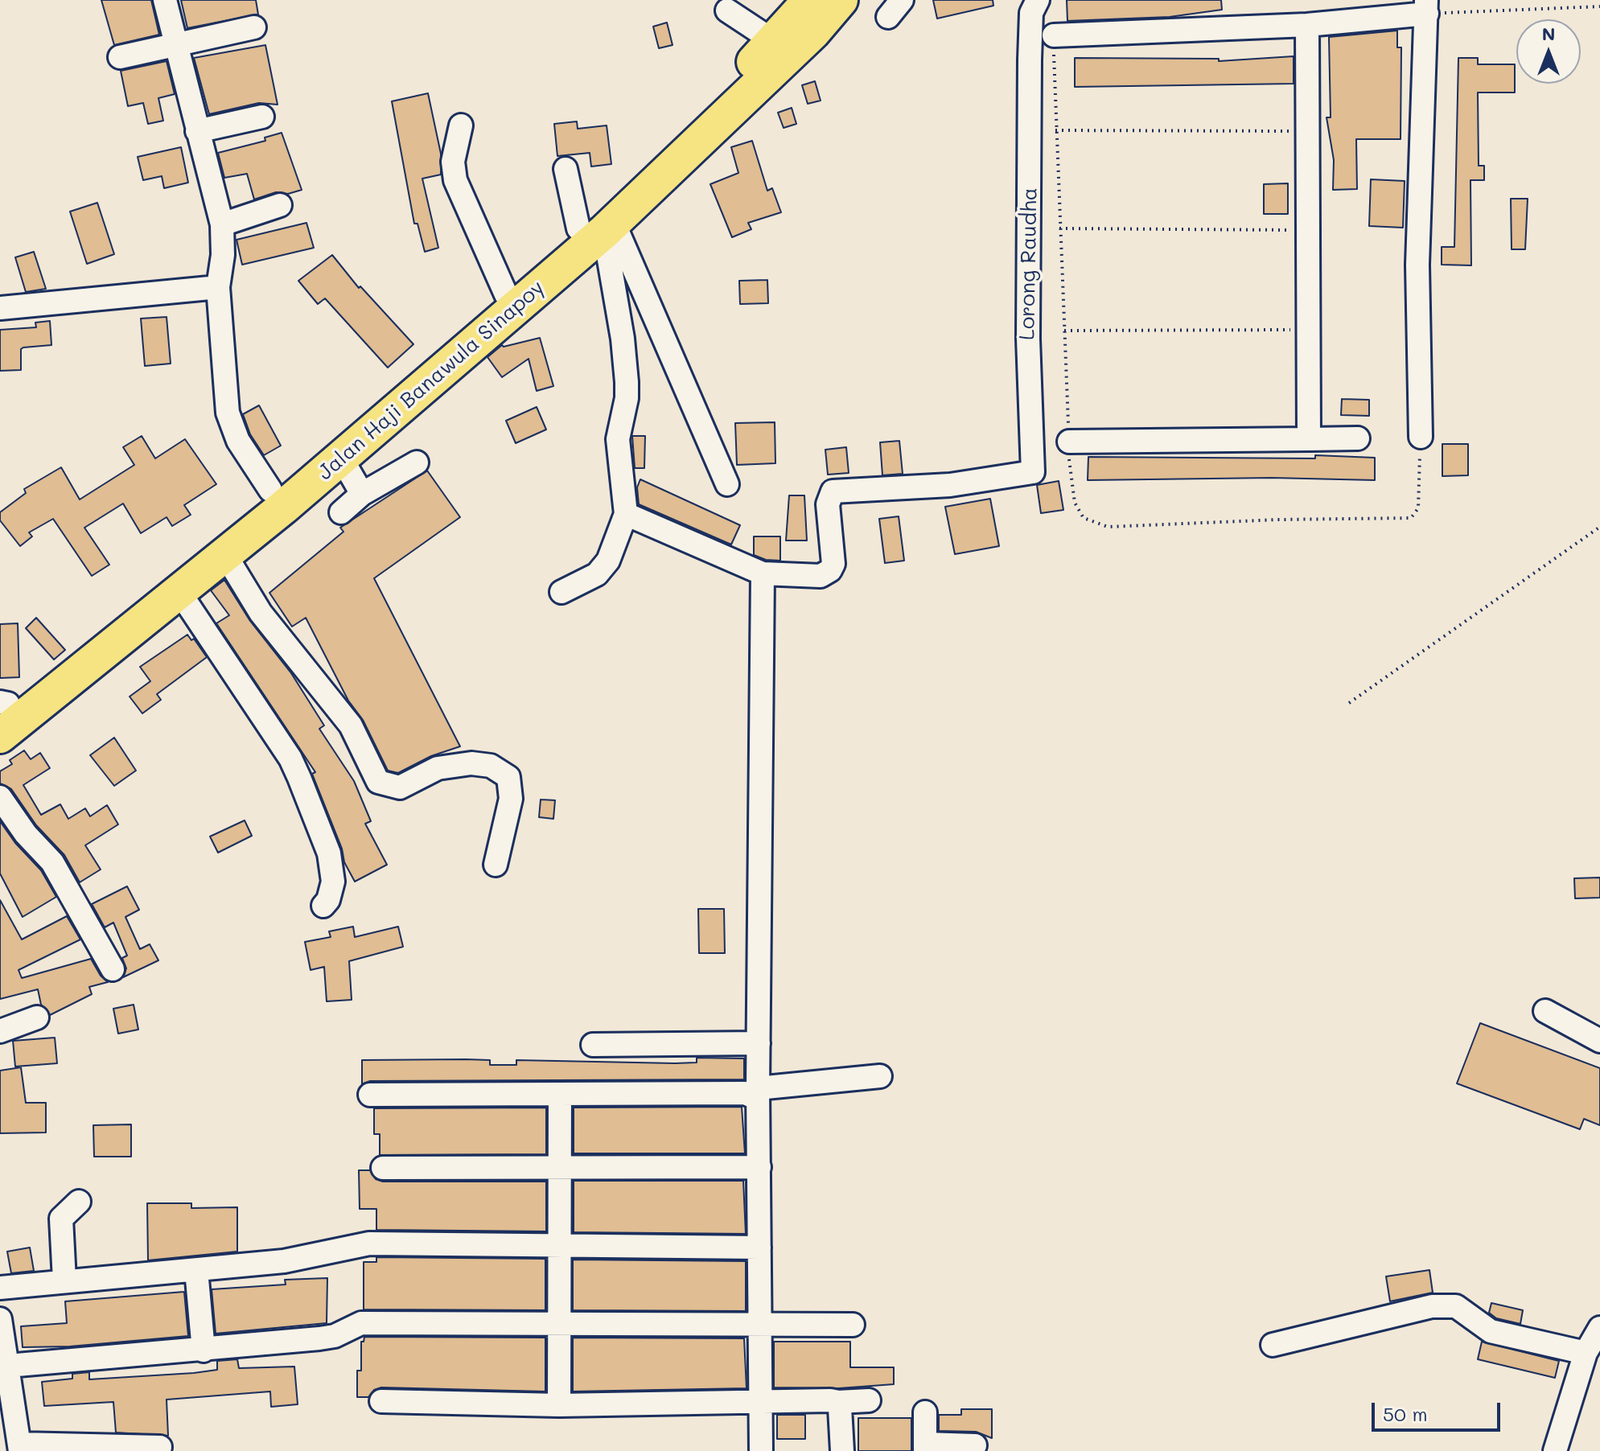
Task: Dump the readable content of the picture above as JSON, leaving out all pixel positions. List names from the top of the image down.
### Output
{
  "streets": {
    "highway": ["Jalan Haji Banawula Sinapoy"],
    "street": ["Lorong Raudha"]
  },
  "scale_bar": "50 m",
  "north": "top"
}
